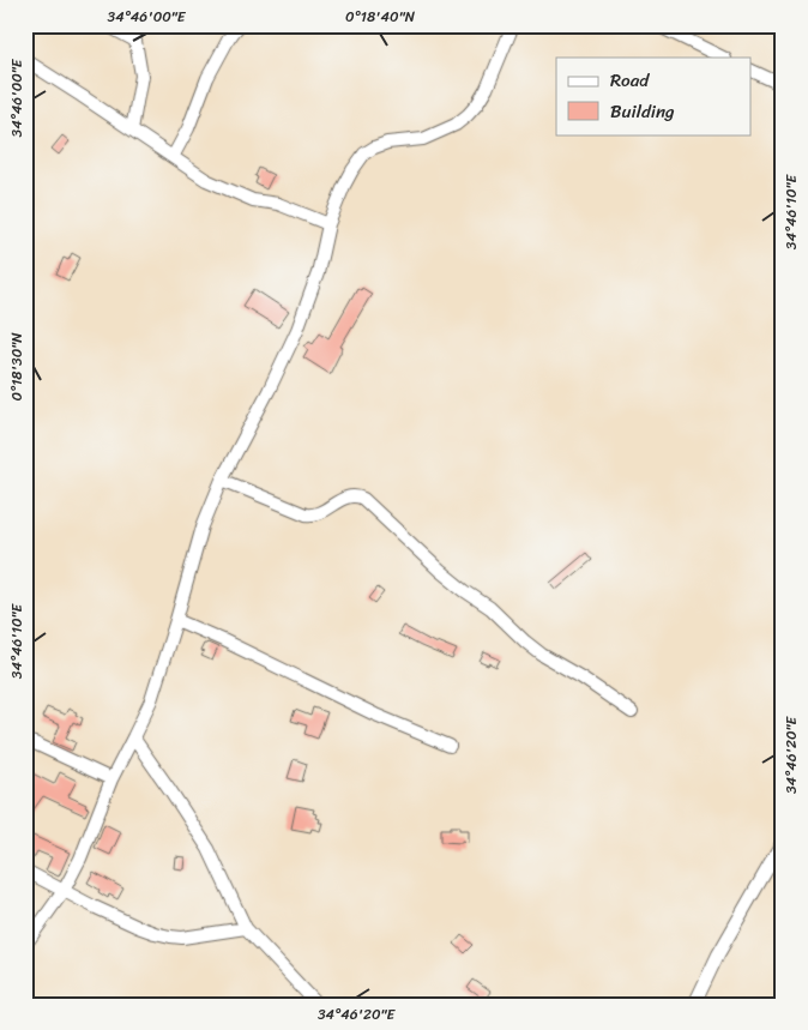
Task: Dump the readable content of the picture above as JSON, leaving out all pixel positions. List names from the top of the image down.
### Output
{
  "legend": ["Road", "Building"],
  "coordinates": [
    "34°46'00\"E",
    "0°18'40\"N",
    "34°46'10\"E",
    "0°18'30\"N",
    "34°46'20\"E"
  ]
}
